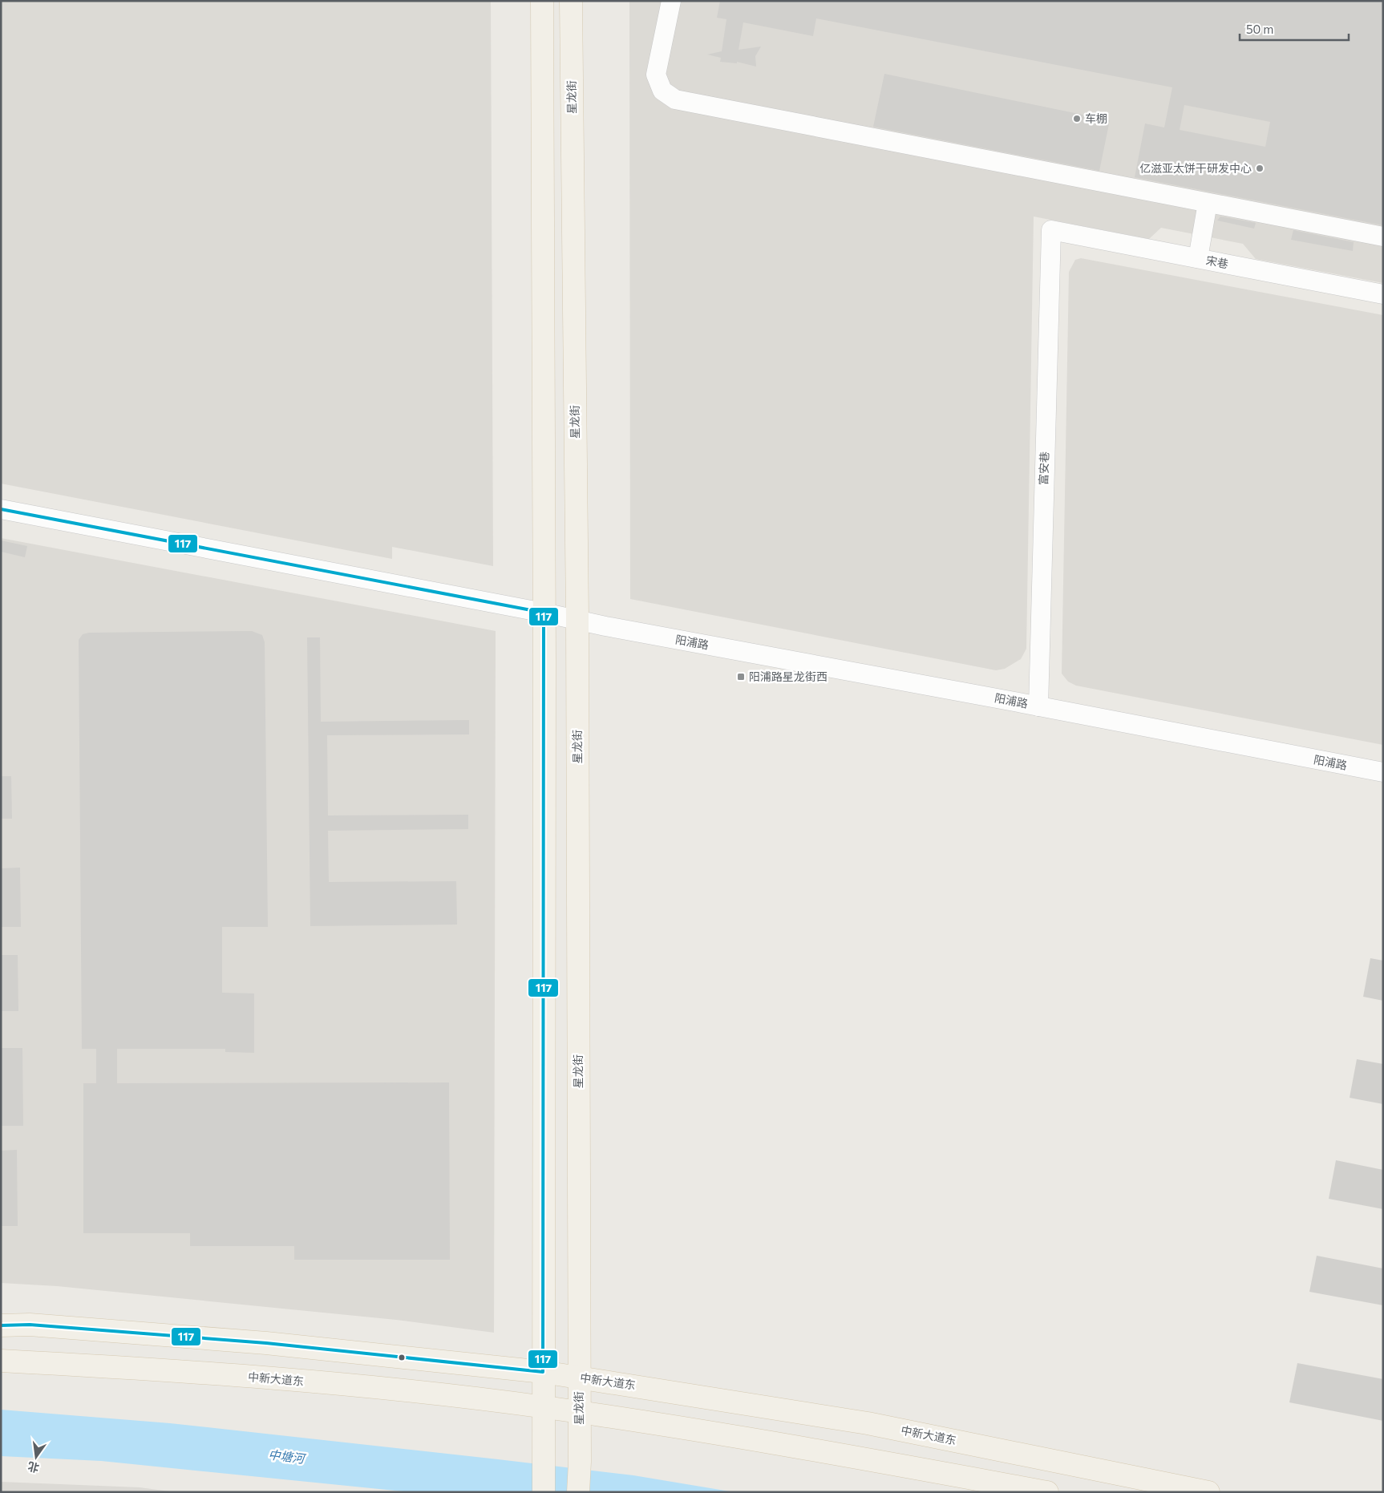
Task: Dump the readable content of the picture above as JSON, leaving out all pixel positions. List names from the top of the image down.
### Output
{
  "streets": {
    "main road": ["星龙街", "中新大道东"],
    "street": ["宋巷", "富安巷", "阳浦路"]
  },
  "crossings": [
    ["星龙街", "阳浦路"],
    ["星龙街", "中新大道东"],
    ["宋巷", "富安巷"],
    ["富安巷", "阳浦路"]
  ],
  "water": ["中塘河"],
  "places": {
    "other": ["车棚", "亿滋亚太饼干研发中心"],
    "transit": ["阳浦路星龙街西"]
  },
  "lines": ["transit line 117"],
  "scale_bar": "50 m",
  "north": "bottom"
}
